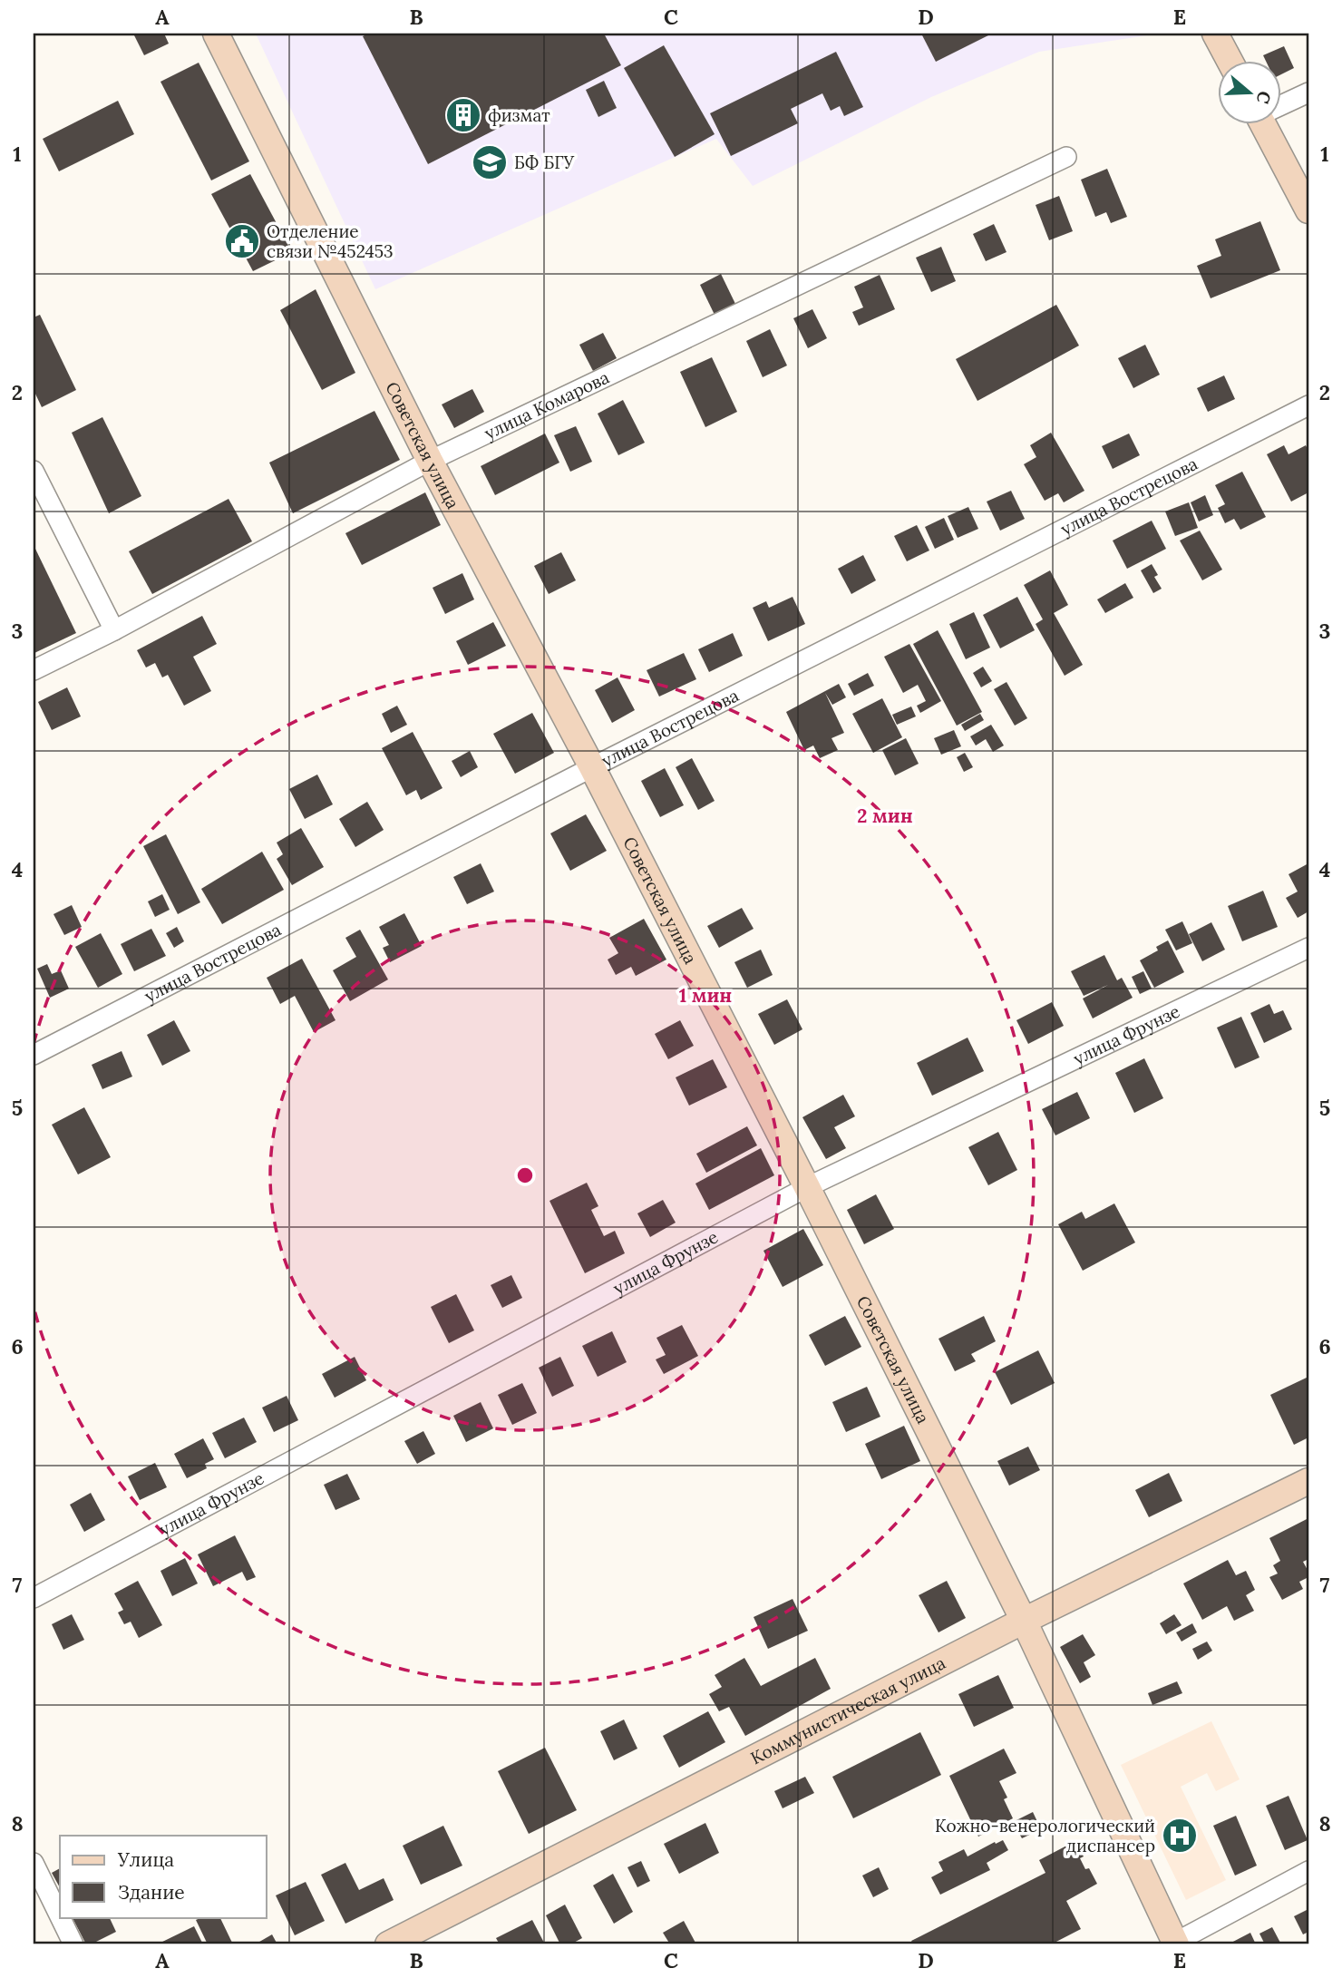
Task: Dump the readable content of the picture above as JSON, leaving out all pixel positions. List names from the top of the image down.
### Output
{
  "streets": {
    "street": [
      "улица Комарова",
      "Советская улица",
      "улица Вострецова",
      "улица Фрунзе",
      "Коммунистическая улица"
    ]
  },
  "crossings": [
    ["улица Комарова", "Советская улица"],
    ["Советская улица", "улица Вострецова"],
    ["Советская улица", "улица Фрунзе"],
    ["Советская улица", "Коммунистическая улица"]
  ],
  "places": {
    "building": ["физмат"],
    "school or university": ["БФ БГУ"],
    "public building": ["Отделение связи №452453"],
    "hospital": ["Кожно-венерологический диспансер"]
  },
  "legend": ["Улица", "Здание"],
  "north": "right",
  "grid": {
    "columns": [
      "A",
      "B",
      "C",
      "D",
      "E"
    ],
    "rows": [
      "1",
      "2",
      "3",
      "4",
      "5",
      "6",
      "7",
      "8"
    ]
  },
  "rings": ["2 мин", "1 мин"]
}
